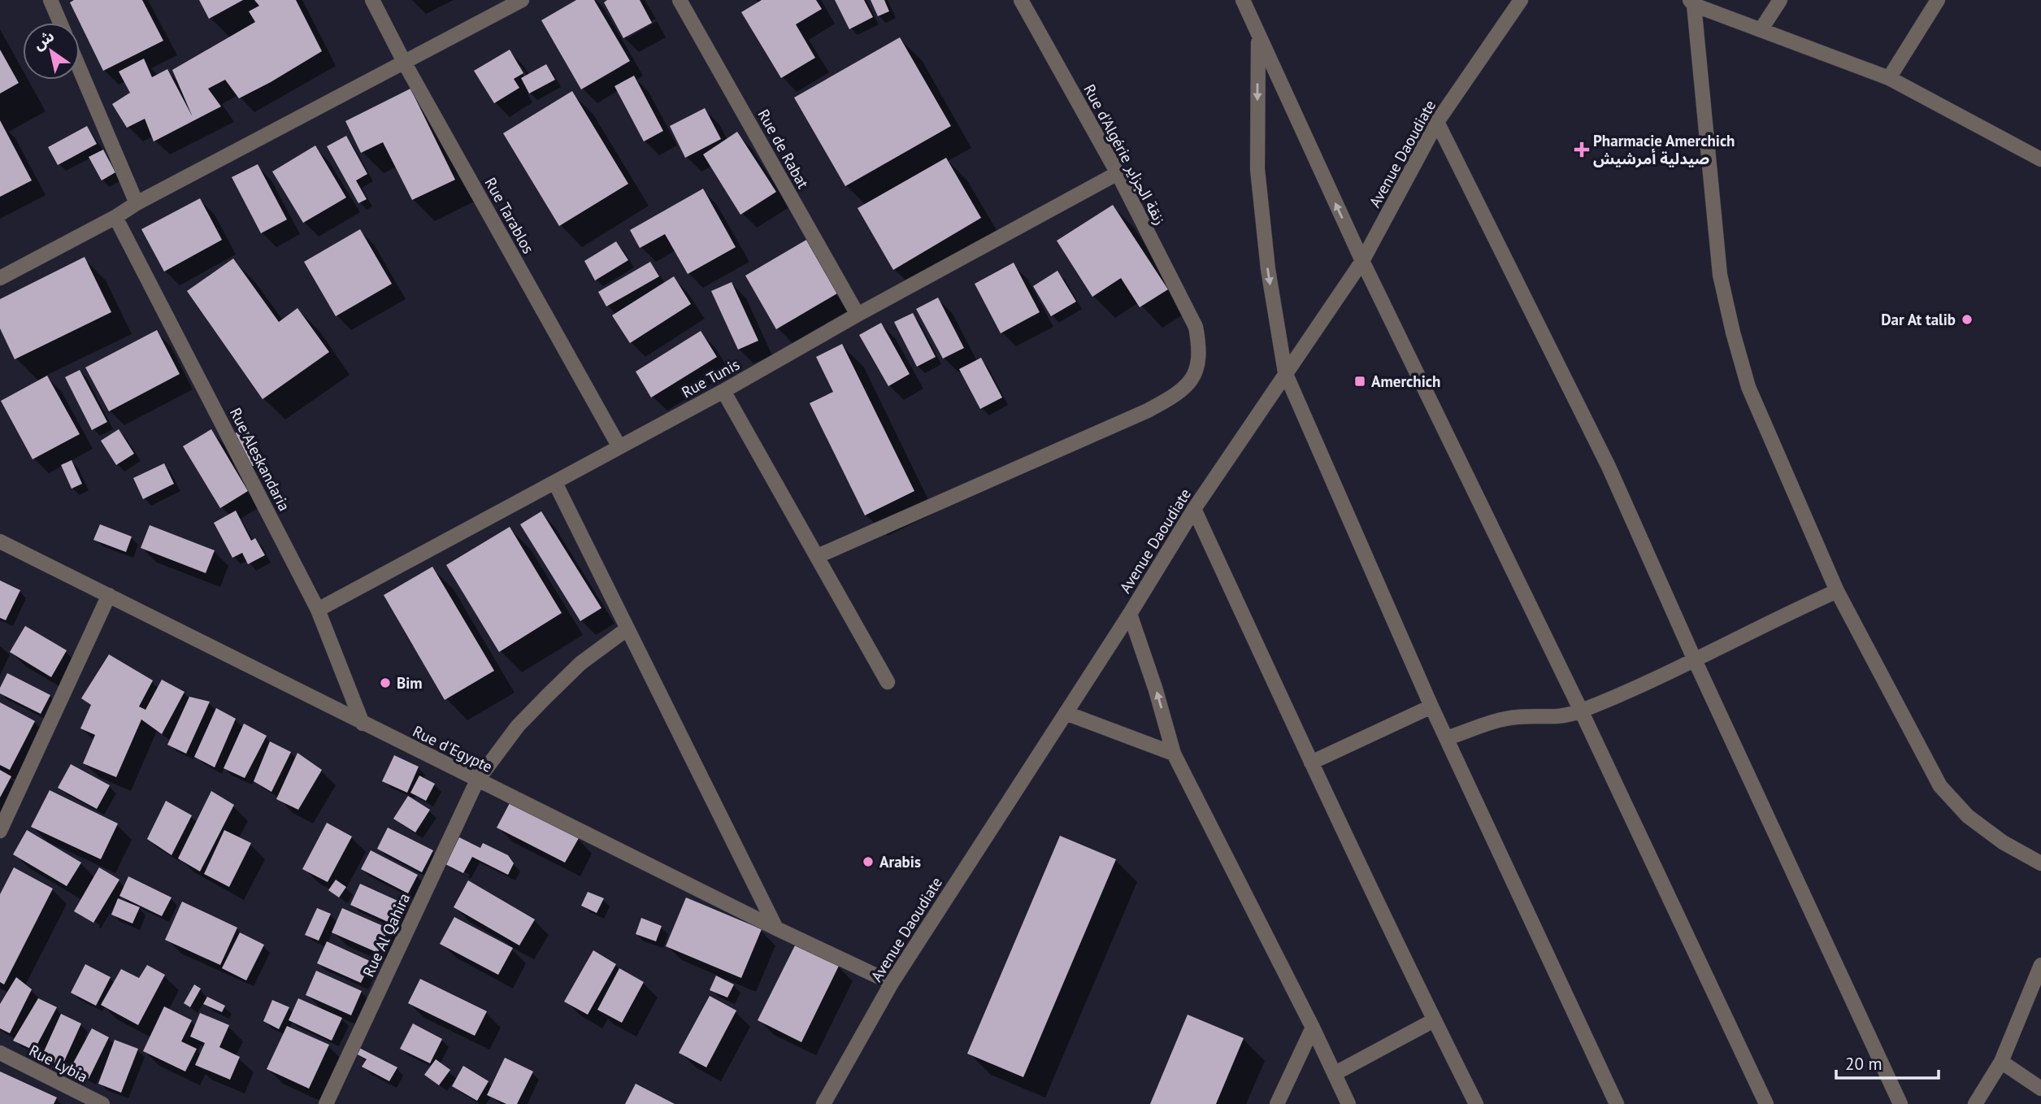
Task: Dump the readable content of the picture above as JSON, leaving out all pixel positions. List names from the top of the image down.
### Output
{
  "streets": {
    "street": [
      "Rue de Rabat",
      "Avenue Daoudiate",
      "Rue d'Algérie زنقة الجزاير",
      "Rue Tarablos",
      "Rue Tunis",
      "Rue Aleskandaria",
      "Rue d'Egypte",
      "Rue Al Qahira",
      "Rue Lybia"
    ]
  },
  "crossings": [
    ["Rue de Rabat", "Rue Tunis"],
    ["Avenue Daoudiate", "Rue d'Egypte"],
    ["Rue d'Algérie زنقة الجزاير", "Rue Tunis"],
    ["Rue Tarablos", "Rue Tunis"],
    ["Rue Tunis", "Rue Aleskandaria"],
    ["Rue Aleskandaria", "Rue d'Egypte"],
    ["Rue d'Egypte", "Rue Al Qahira"]
  ],
  "places": {
    "health": ["Pharmacie Amerchich صيدلية أمرشيش"],
    "other": ["Dar At talib", "Bim", "Arabis"],
    "transit": ["Amerchich"]
  },
  "scale_bar": "20 m",
  "north": "top left"
}
